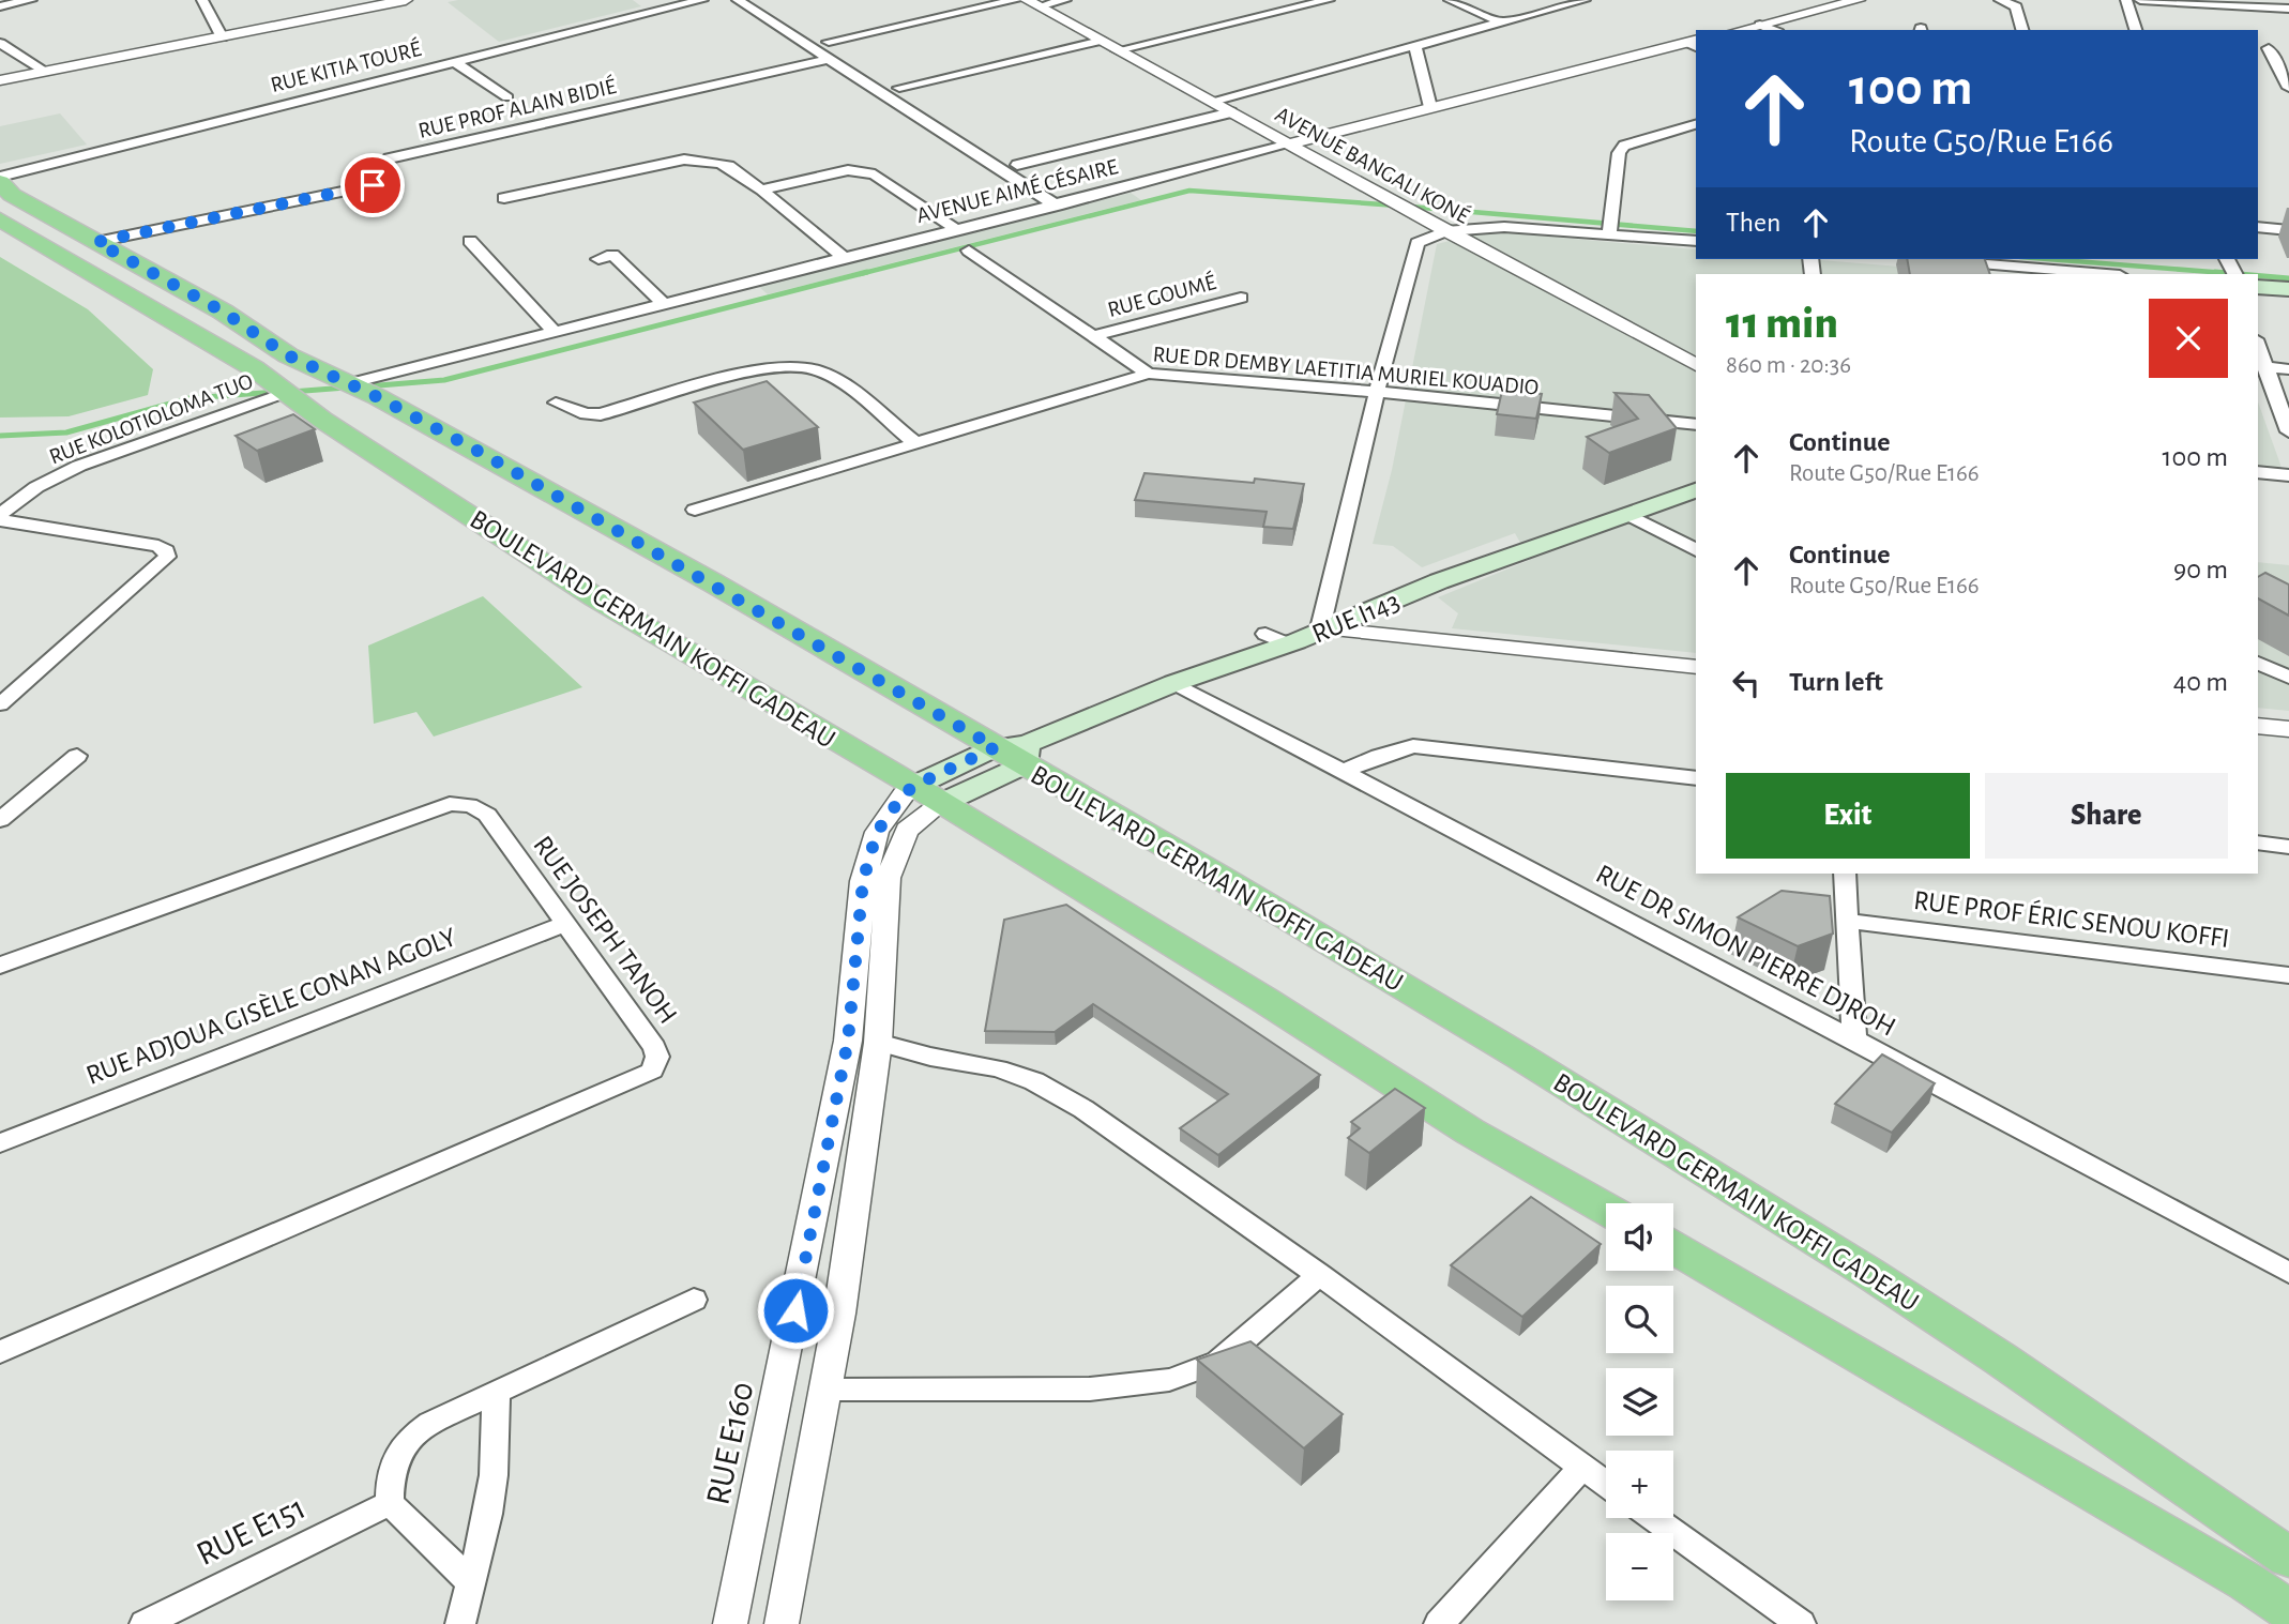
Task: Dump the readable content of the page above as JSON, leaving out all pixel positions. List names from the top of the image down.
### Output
{
  "streets": {
    "main road": ["RUE I143", "BOULEVARD GERMAIN KOFFI GADEAU"],
    "street": [
      "RUE KITIA TOURÉ",
      "RUE PROF ALAIN BIDIÉ",
      "AVENUE BANGALI KONÉ",
      "AVENUE AIMÉ CÉSAIRE",
      "RUE GOUMÉ",
      "RUE DR DEMBY LAETITIA MURIEL KOUADIO",
      "RUE KOLOTIOLOMA TUO",
      "RUE PROF ÉRIC SENOU KOFFI",
      "RUE JOSEPH TANOH",
      "RUE DR SIMON PIERRE DJROH",
      "RUE ADJOUA GISÈLE CONAN AGOLY",
      "RUE E160",
      "RUE E151"
    ]
  },
  "crossings": [
    ["RUE KITIA TOURÉ", "BOULEVARD GERMAIN KOFFI GADEAU"],
    ["RUE PROF ALAIN BIDIÉ", "BOULEVARD GERMAIN KOFFI GADEAU"],
    ["AVENUE BANGALI KONÉ", "AVENUE AIMÉ CÉSAIRE"],
    ["AVENUE AIMÉ CÉSAIRE", "BOULEVARD GERMAIN KOFFI GADEAU"],
    ["RUE KOLOTIOLOMA TUO", "BOULEVARD GERMAIN KOFFI GADEAU"],
    ["RUE I143", "BOULEVARD GERMAIN KOFFI GADEAU"],
    ["RUE I143", "RUE DR SIMON PIERRE DJROH"],
    ["RUE I143", "RUE E160"],
    ["BOULEVARD GERMAIN KOFFI GADEAU", "RUE E160"],
    ["RUE JOSEPH TANOH", "RUE ADJOUA GISÈLE CONAN AGOLY"]
  ],
  "page": {
    "turn": ["100 m", "Route G50/Rue E166"],
    "then": "Then",
    "heading": ["11 min", "860 m · 20:36"],
    "list": [
      {
        "name": "Continue",
        "note": "Route G50/Rue E166",
        "value": "100 m"
      },
      {
        "name": "Continue",
        "note": "Route G50/Rue E166",
        "value": "90 m"
      },
      {
        "name": "Turn left",
        "value": "40 m"
      }
    ],
    "buttons": ["Exit", "Share"],
    "map_buttons": ["+", "−"]
  }
}
